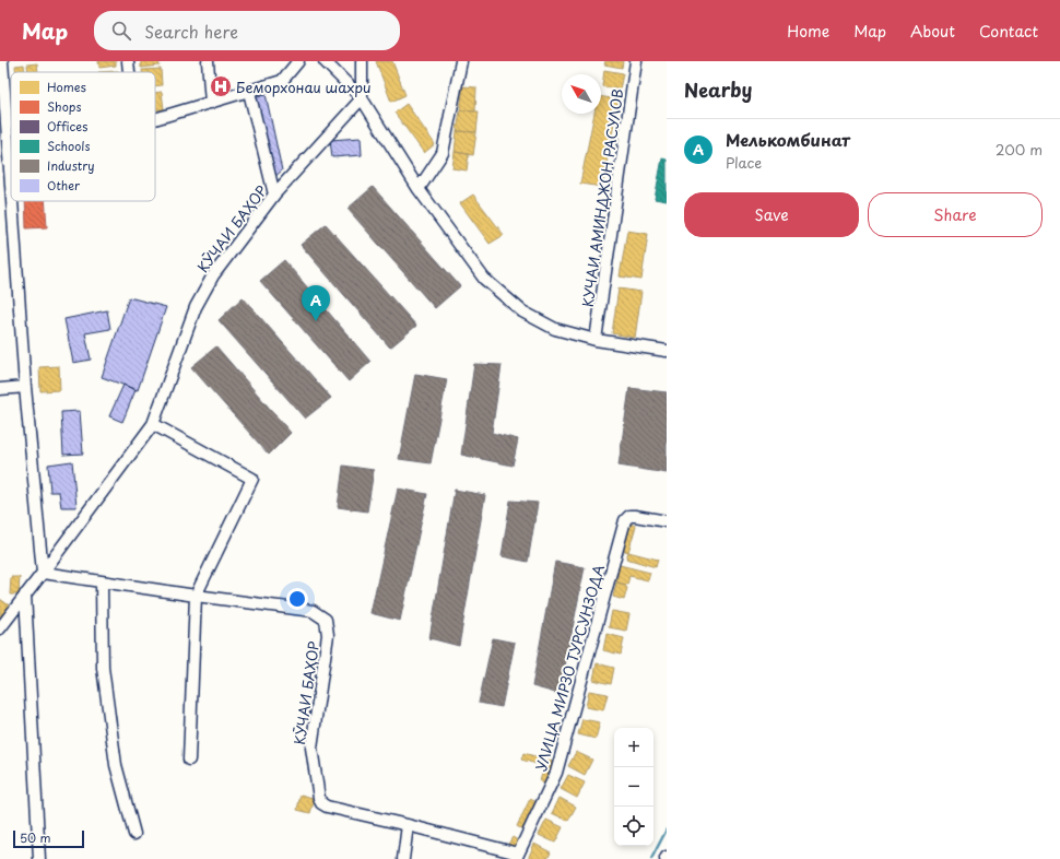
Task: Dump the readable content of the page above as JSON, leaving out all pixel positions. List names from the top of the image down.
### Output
{
  "streets": {
    "street": ["КУЧАИ АМИНДЖОН РАСУЛОВ", "КӮЧАИ БАҲОР", "УЛИЦА МИРЗО ТУРСУНЗОДА"]
  },
  "crossings": [
    ["КӮЧАИ БАҲОР", "УЛИЦА МИРЗО ТУРСУНЗОДА"]
  ],
  "places": {
    "hospital": ["Беморхонаи шахри"]
  },
  "legend": [
    "Homes",
    "Shops",
    "Offices",
    "Schools",
    "Industry",
    "Other"
  ],
  "scale_bar": "50 m",
  "north": "top left",
  "page": {
    "header": "Map",
    "search": "Search here",
    "nav": [
      "Home",
      "Map",
      "About",
      "Contact"
    ],
    "heading": "Nearby",
    "list": [
      {
        "mark": "A",
        "name": "Мелькомбинат",
        "note": "Place",
        "value": "200 m"
      }
    ],
    "buttons": ["Save", "Share"],
    "pins": "A",
    "map_buttons": ["+", "−"],
    "scale": "50 m"
  }
}
